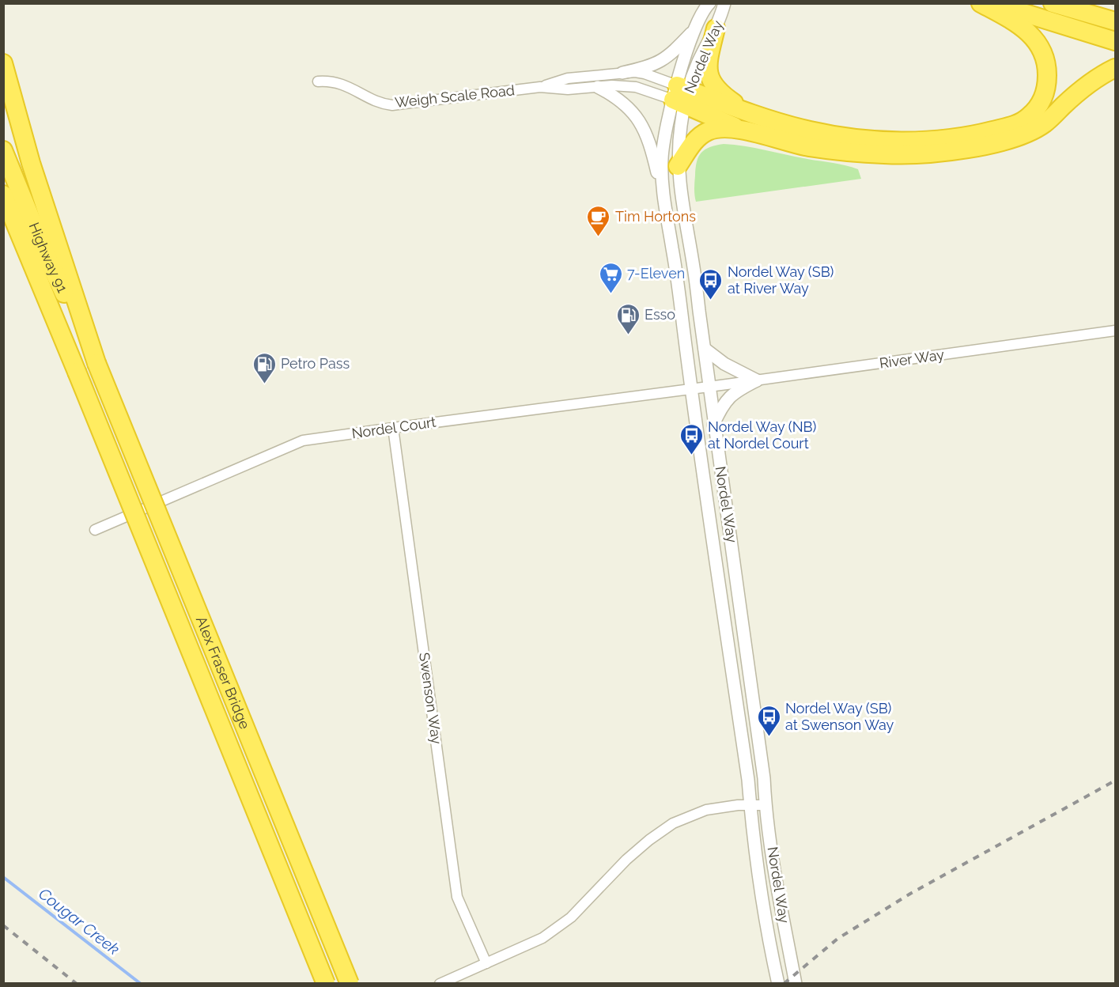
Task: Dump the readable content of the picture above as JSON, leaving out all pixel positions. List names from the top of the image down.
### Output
{
  "streets": {
    "highway": ["Highway 91", "Alex Fraser Bridge"],
    "street": [
      "Nordel Way",
      "Weigh Scale Road",
      "River Way",
      "Nordel Court",
      "Swenson Way"
    ]
  },
  "crossings": [
    ["Nordel Way", "Weigh Scale Road"],
    ["Nordel Way", "River Way"],
    ["Nordel Way", "Nordel Court"],
    ["Highway 91", "Alex Fraser Bridge"],
    ["River Way", "Nordel Court"],
    ["Nordel Court", "Swenson Way"]
  ],
  "water": ["Cougar Creek"],
  "places": {
    "cafe": ["Tim Hortons"],
    "supermarket": ["7-Eleven"],
    "bus stop": ["Nordel Way (SB) at River Way", "Nordel Way (NB) at Nordel Court", "Nordel Way (SB) at Swenson Way"],
    "fuel station": ["Esso", "Petro Pass"]
  }
}
